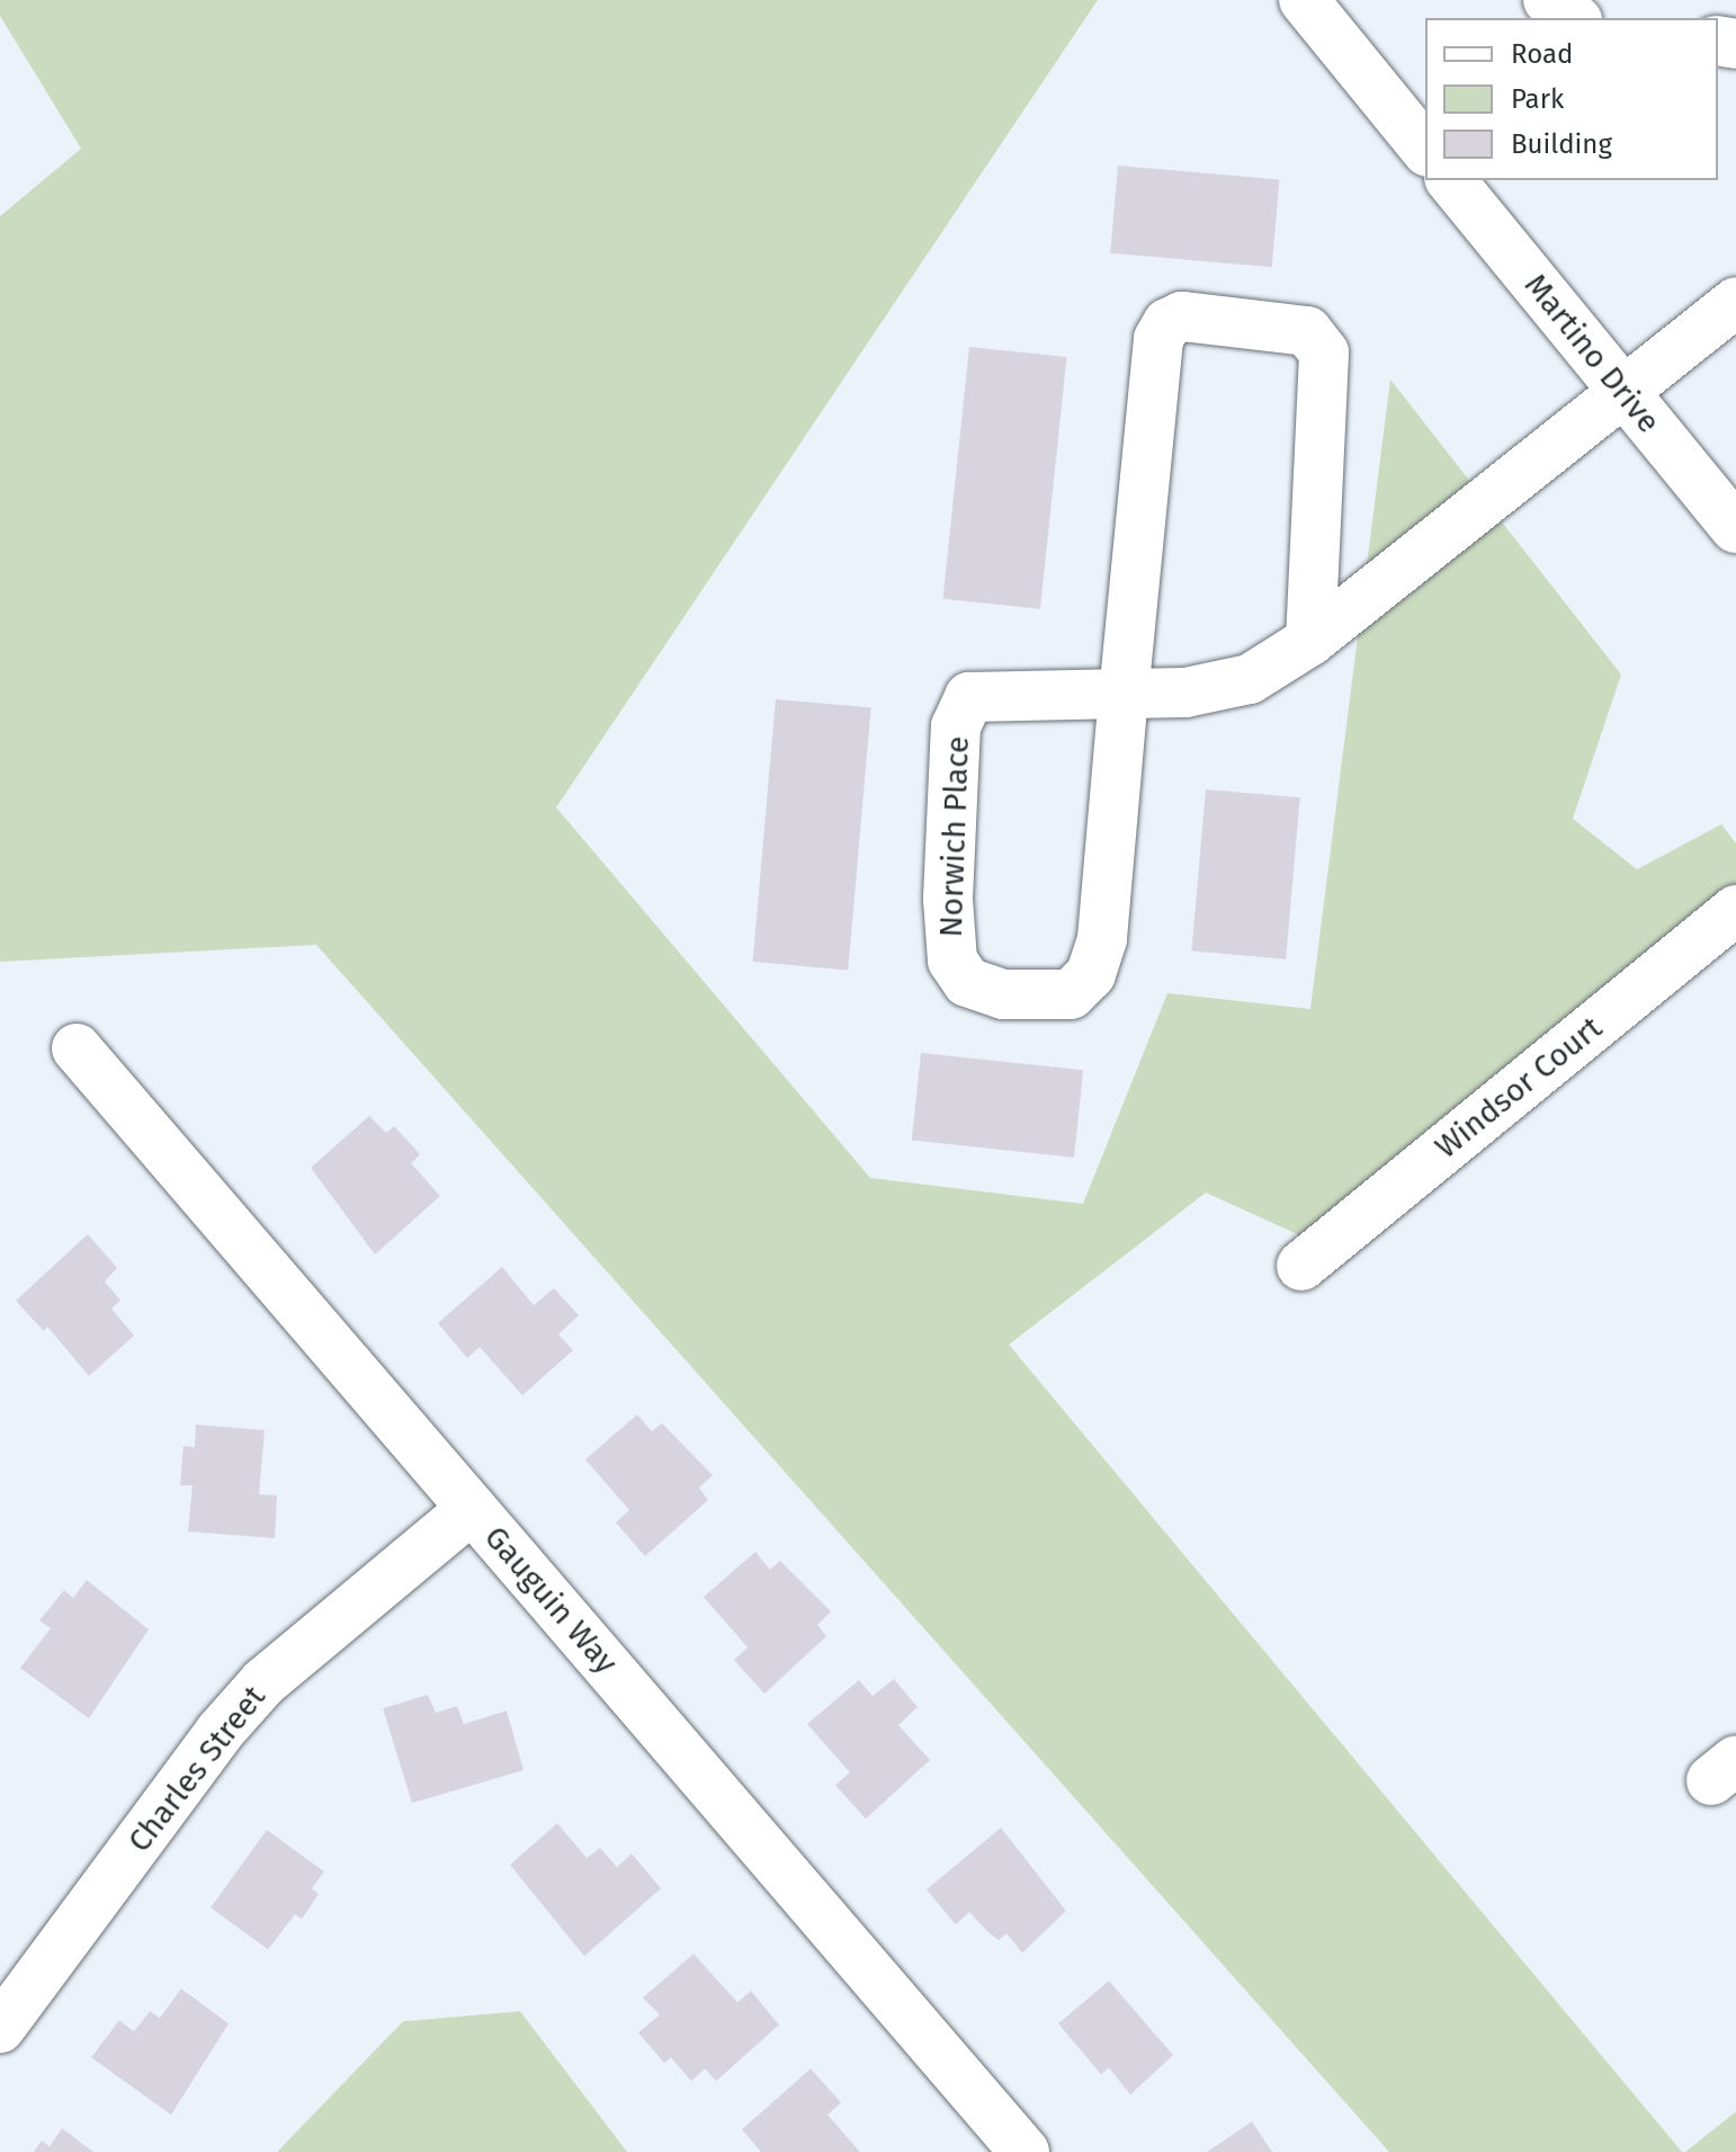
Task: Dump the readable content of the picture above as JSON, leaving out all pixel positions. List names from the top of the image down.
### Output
{
  "streets": {
    "street": [
      "Martino Drive",
      "Norwich Place",
      "Windsor Court",
      "Gauguin Way",
      "Charles Street"
    ]
  },
  "crossings": [
    ["Martino Drive", "Norwich Place"],
    ["Gauguin Way", "Charles Street"]
  ],
  "legend": ["Road", "Park", "Building"]
}
